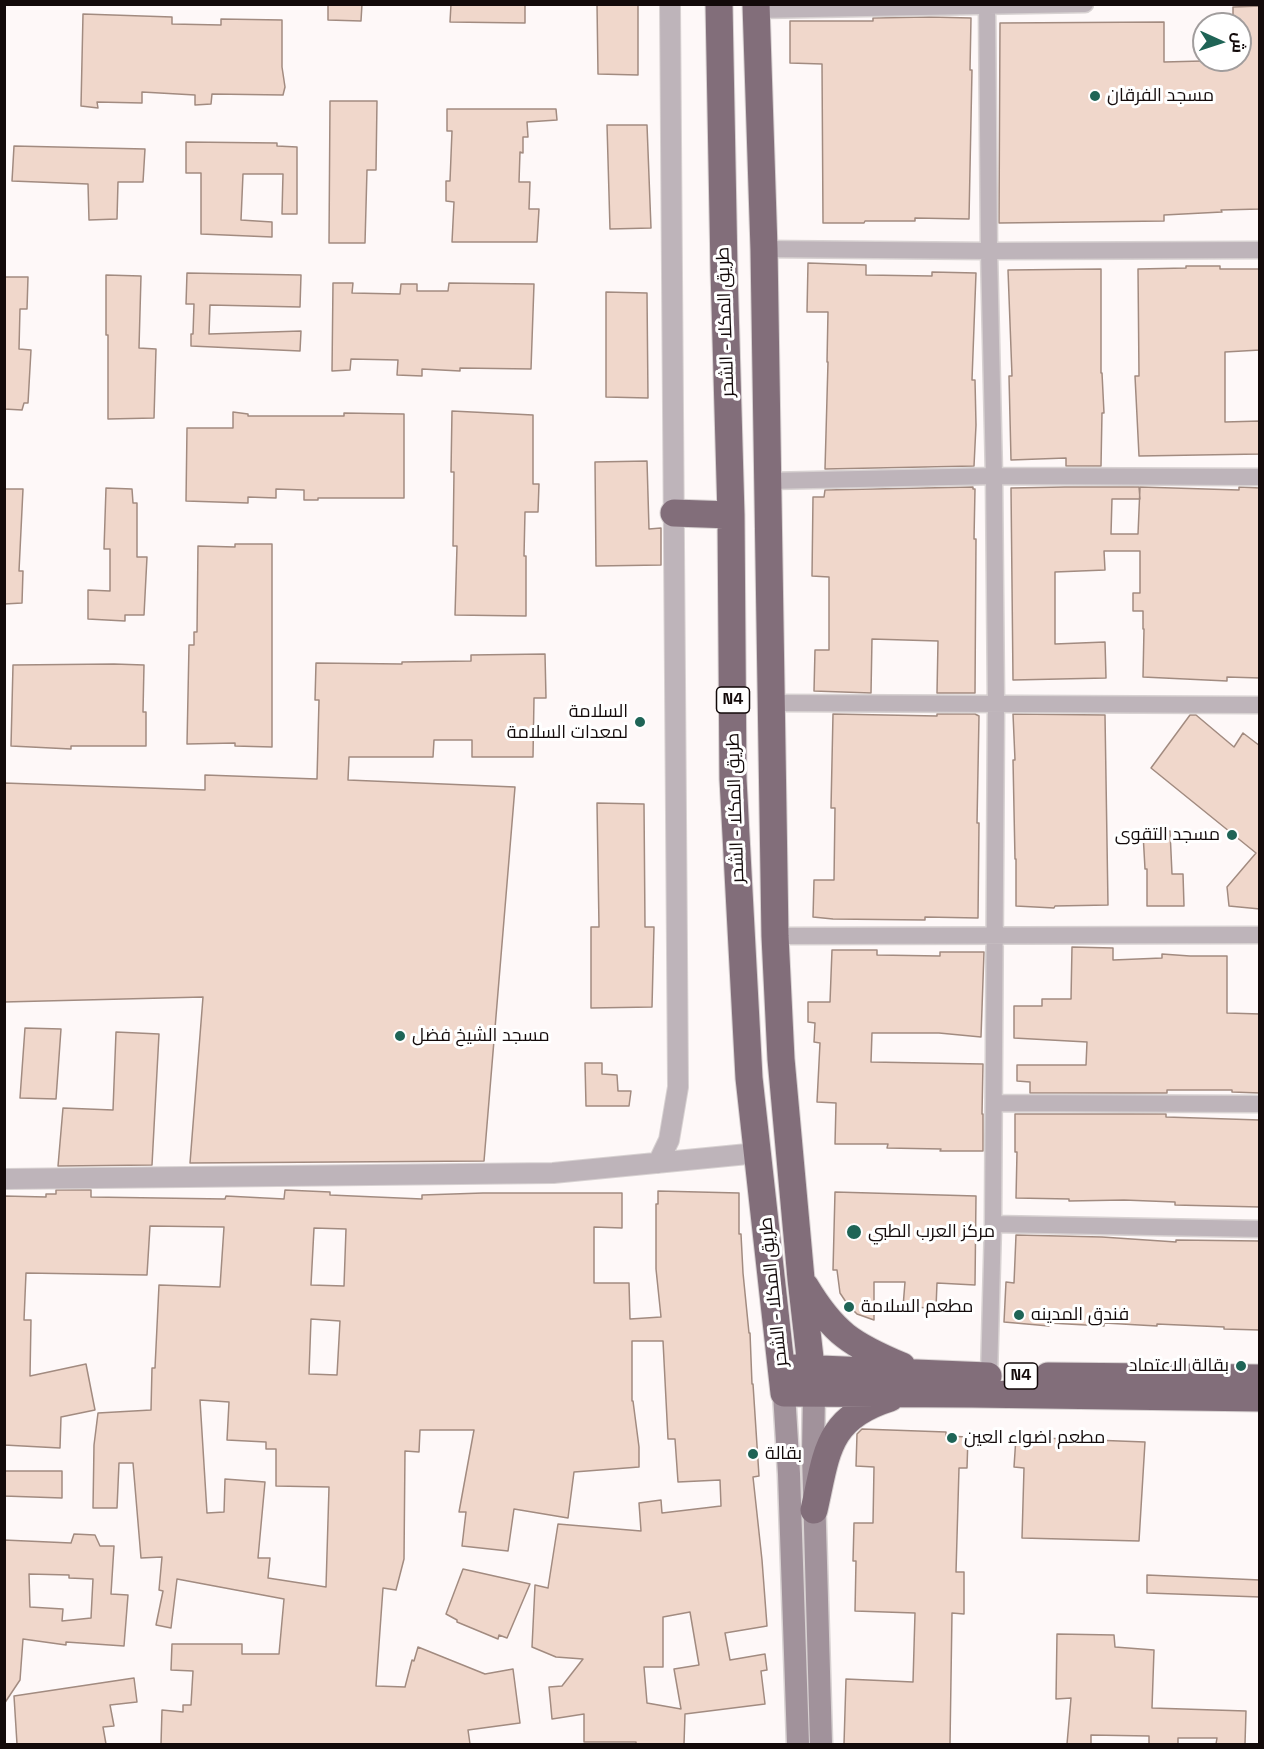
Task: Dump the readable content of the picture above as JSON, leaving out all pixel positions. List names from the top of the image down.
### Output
{
  "streets": {
    "highway": ["طريق المكلا - الشحر", "N4"]
  },
  "crossings": [
    ["طريق المكلا - الشحر", "N4"]
  ],
  "places": [
    "مسجد الفرقان",
    "السلامة لمعدات السلامة",
    "مسجد التقوى",
    "مسجد الشيخ فضل",
    "مركز العرب الطبي",
    "مطعم السلامة",
    "فندق المدينه",
    "بقالة الاعتماد",
    "مطعم اضواء العين",
    "بقالة"
  ],
  "north": "right"
}
